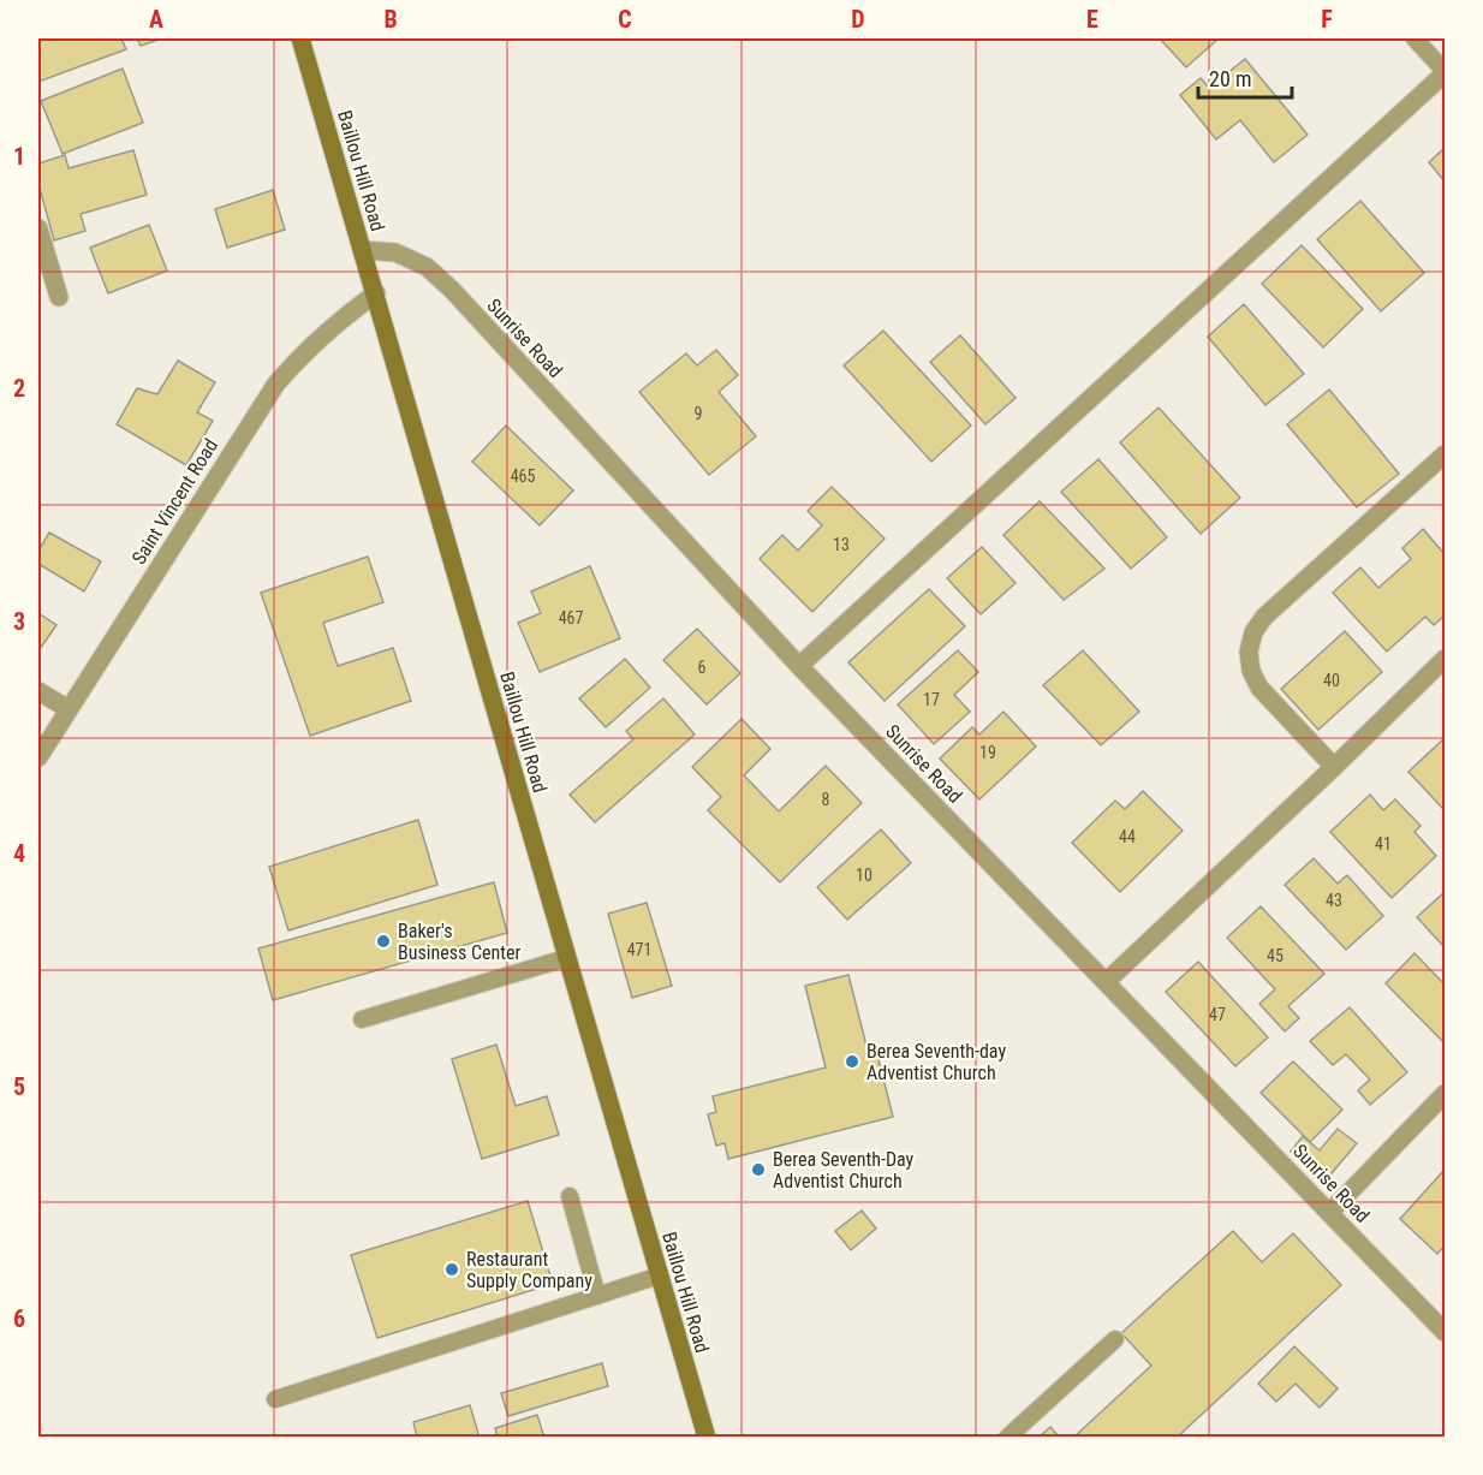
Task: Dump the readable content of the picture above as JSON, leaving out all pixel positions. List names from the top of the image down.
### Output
{
  "streets": {
    "main road": ["Baillou Hill Road"],
    "street": ["Sunrise Road", "Saint Vincent Road"]
  },
  "crossings": [
    ["Baillou Hill Road", "Sunrise Road"],
    ["Baillou Hill Road", "Saint Vincent Road"]
  ],
  "places": [
    "Baker's Business Center",
    "Berea Seventh-day Adventist Church",
    "Berea Seventh-Day Adventist Church",
    "Restaurant Supply Company"
  ],
  "house_numbers": [
    "9",
    "465",
    "13",
    "467",
    "6",
    "40",
    "17",
    "19",
    "8",
    "44",
    "41",
    "10",
    "43",
    "471",
    "45",
    "47"
  ],
  "scale_bar": "20 m",
  "grid": {
    "columns": [
      "A",
      "B",
      "C",
      "D",
      "E",
      "F"
    ],
    "rows": [
      "1",
      "2",
      "3",
      "4",
      "5",
      "6"
    ]
  }
}
